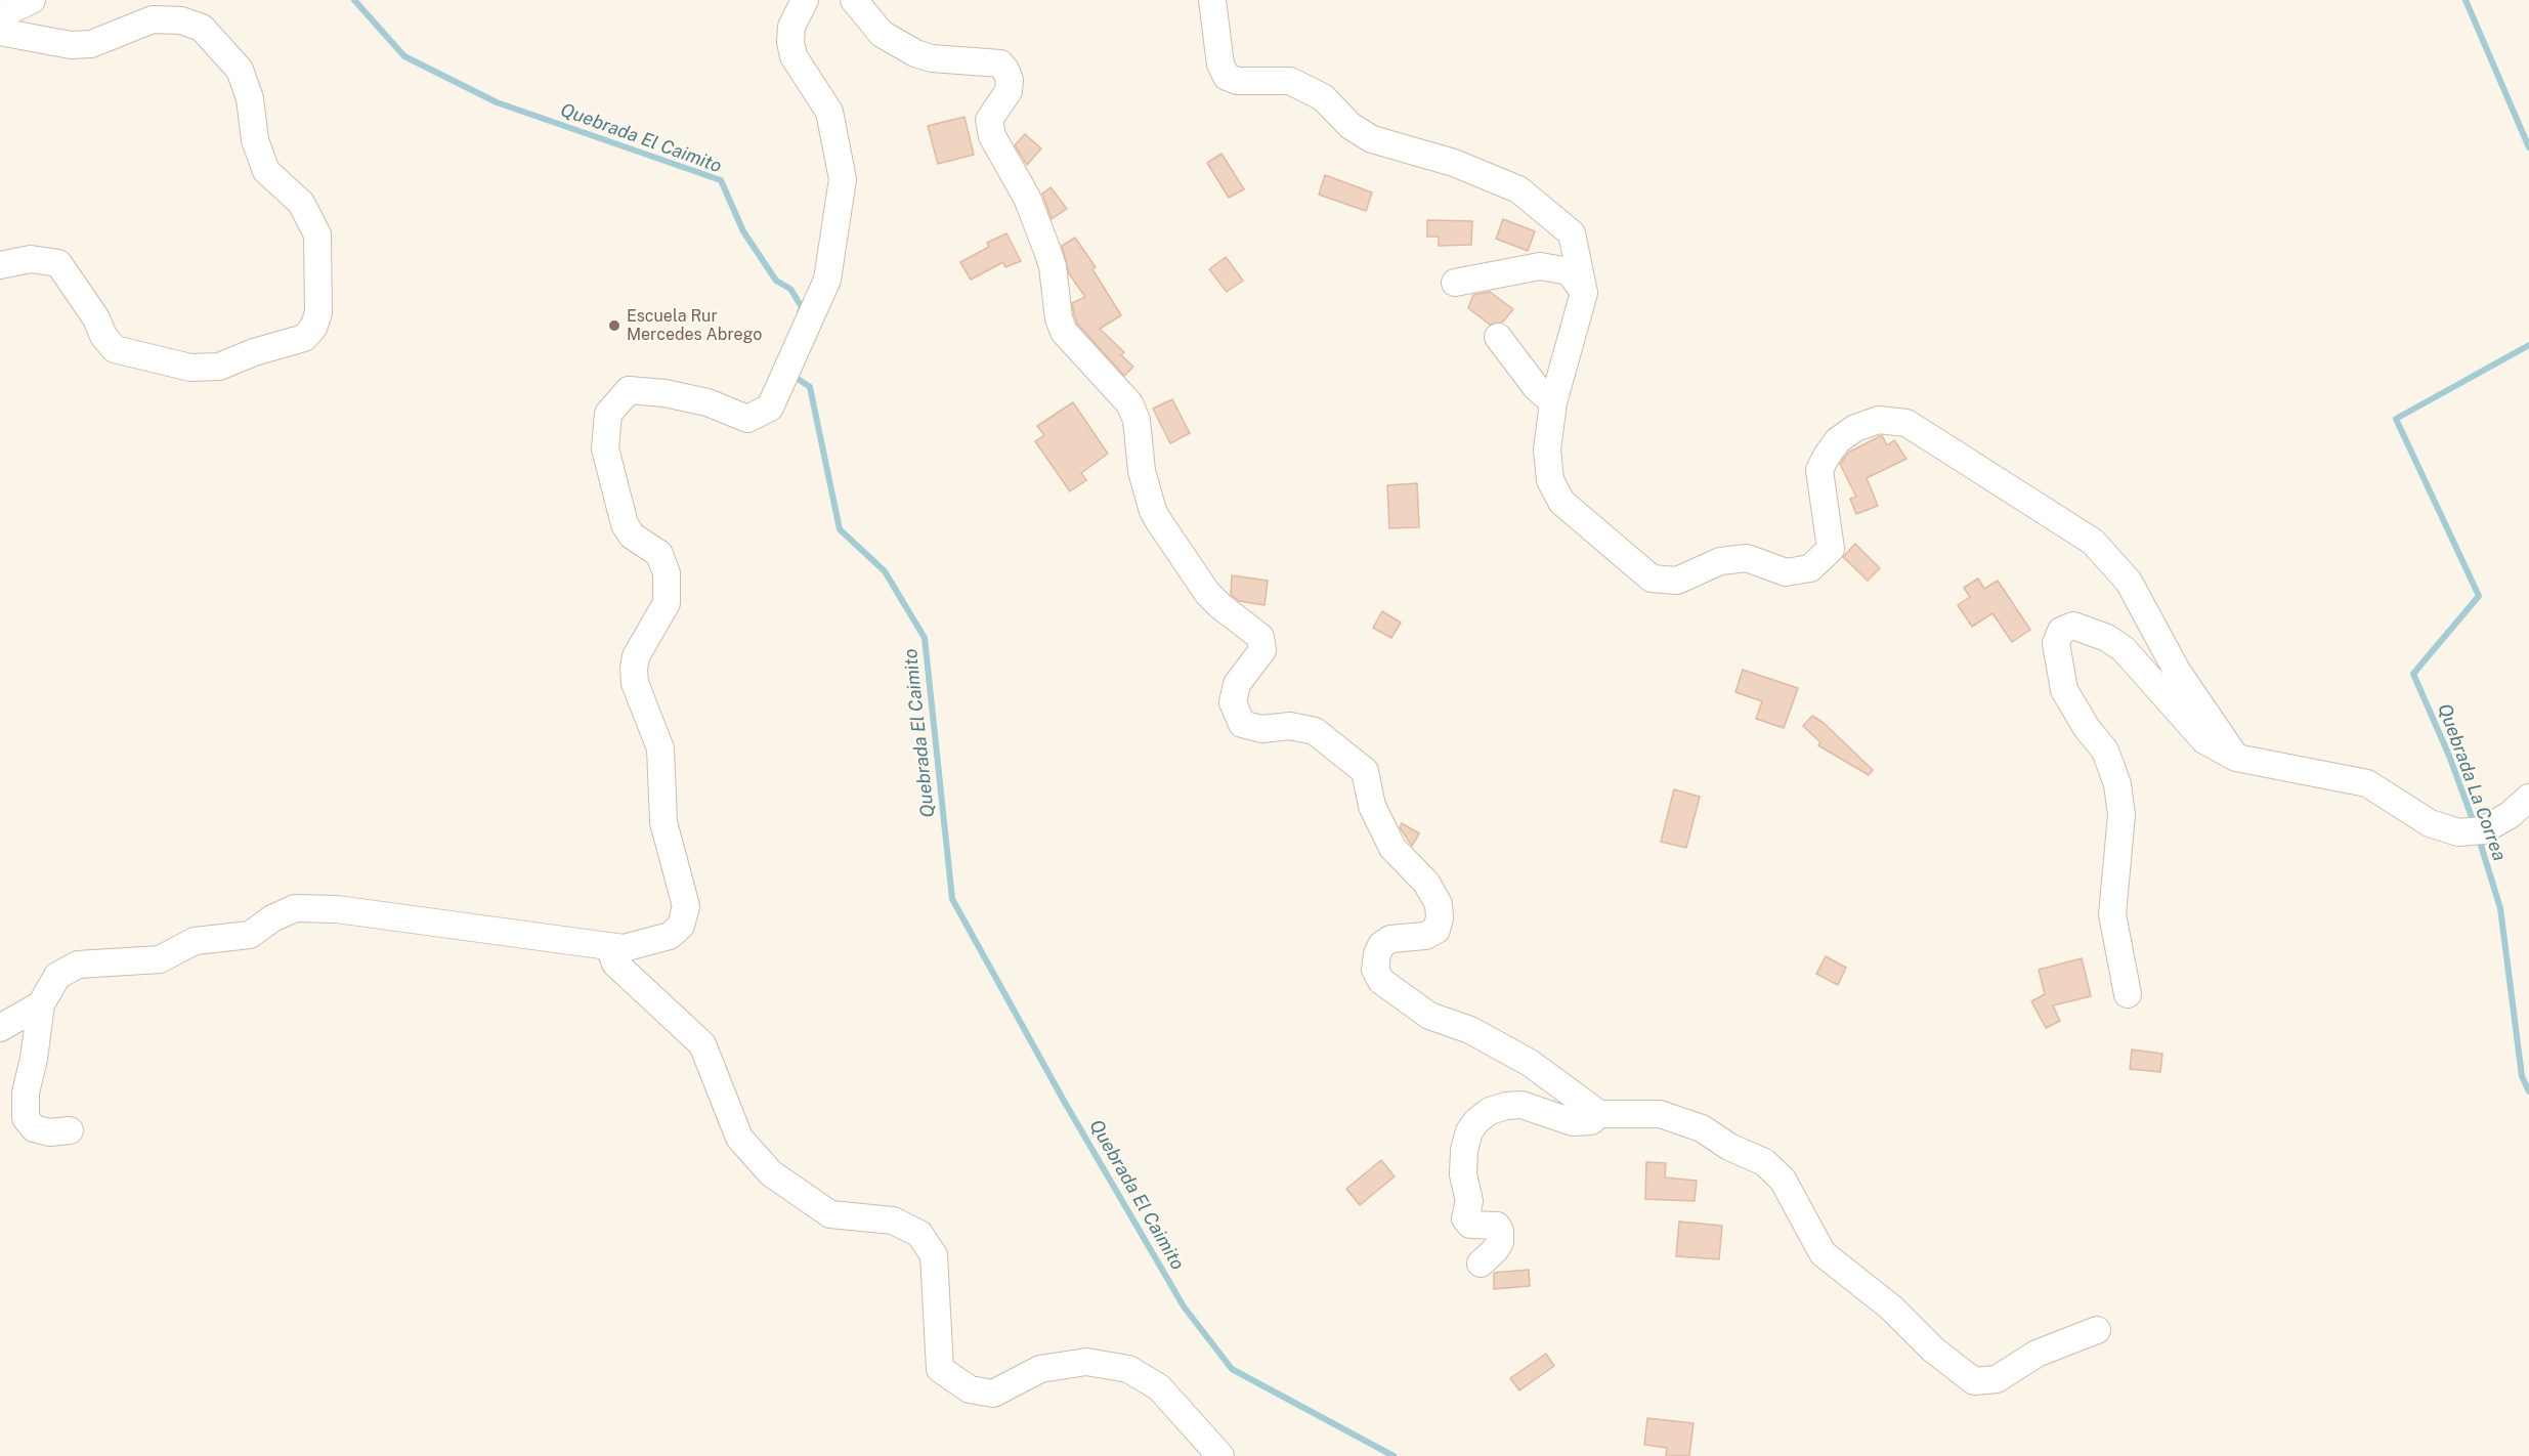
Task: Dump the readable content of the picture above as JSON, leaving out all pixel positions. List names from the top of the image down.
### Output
{
  "water": ["Quebrada El Caimito", "Quebrada La Correa"],
  "places": ["Escuela Rur Mercedes Abrego"]
}
